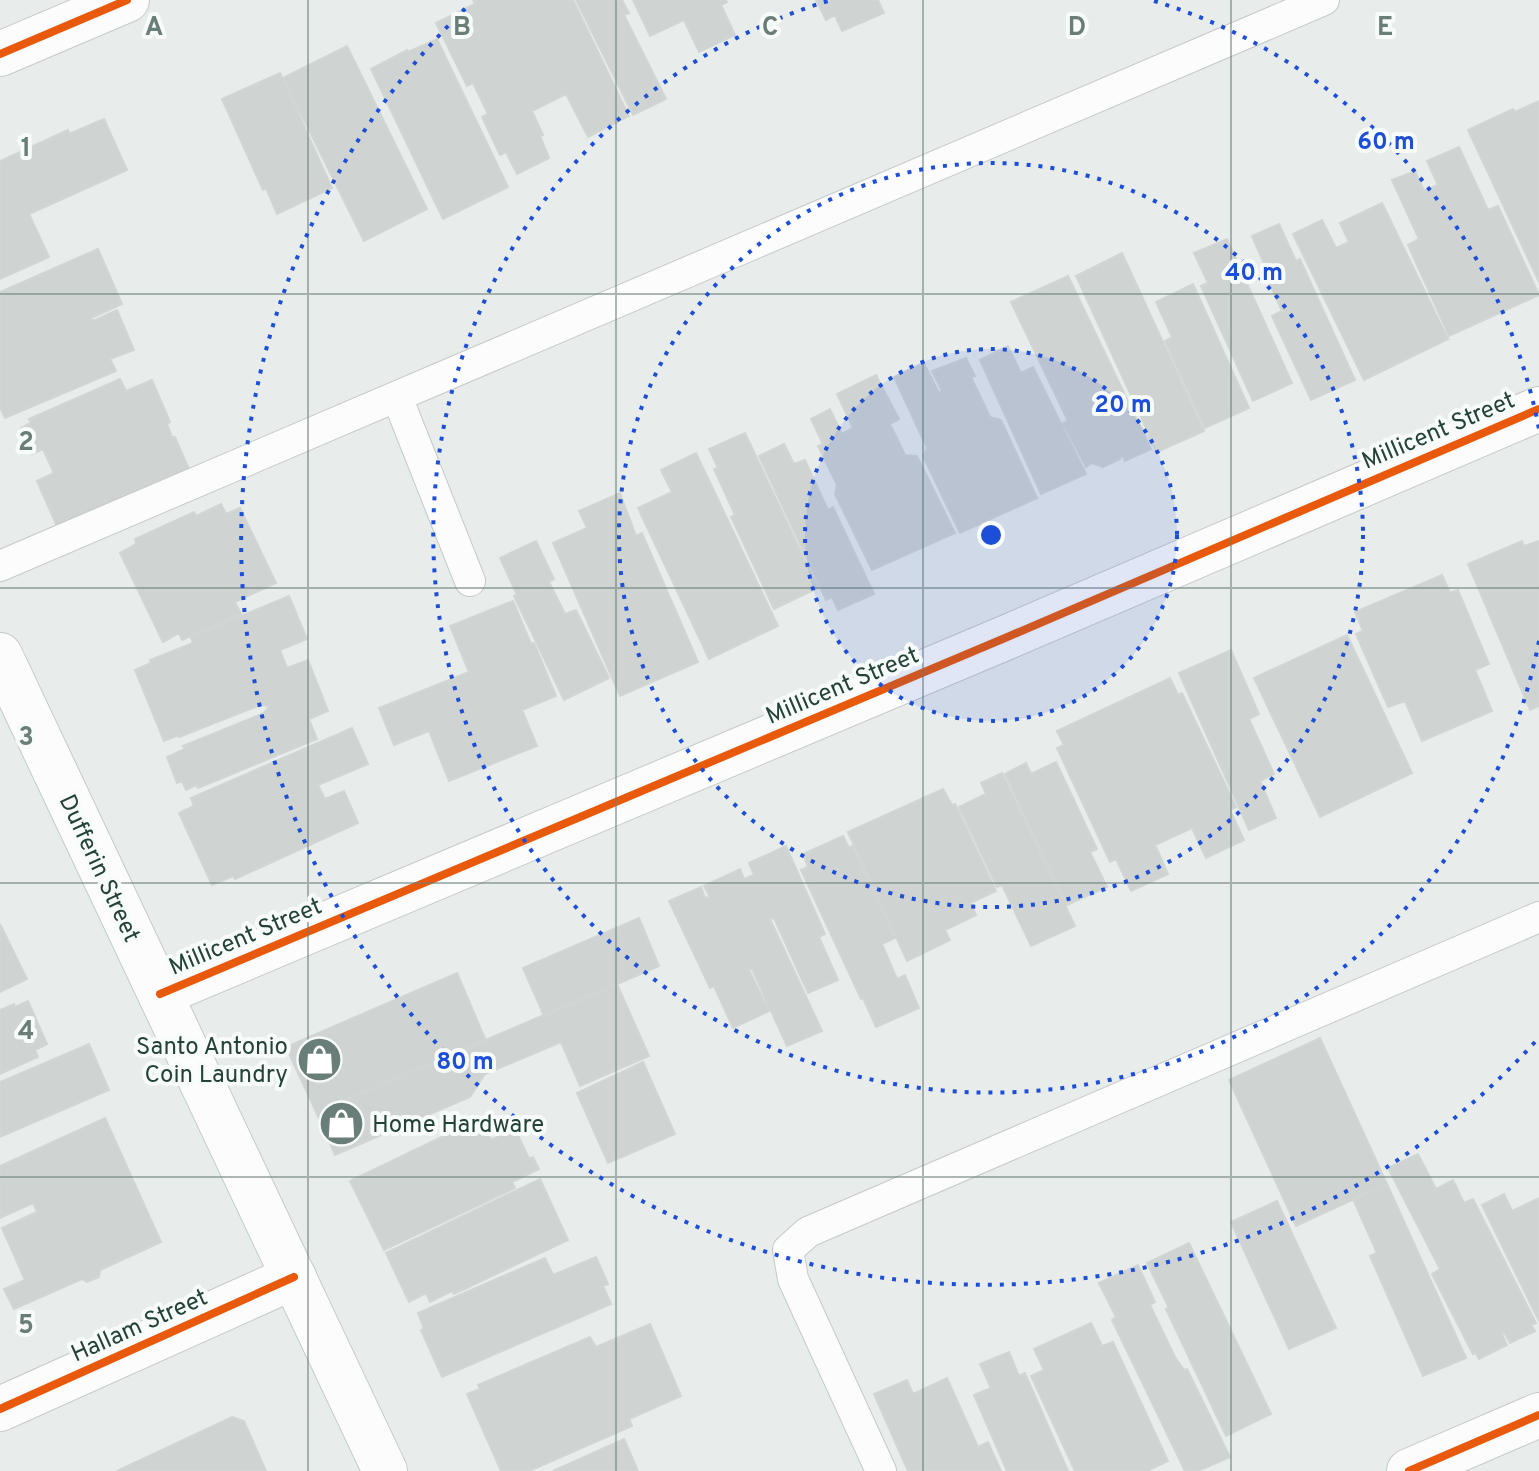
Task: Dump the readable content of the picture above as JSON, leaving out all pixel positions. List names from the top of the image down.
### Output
{
  "streets": {
    "street": ["Millicent Street", "Dufferin Street", "Hallam Street"]
  },
  "crossings": [
    ["Millicent Street", "Dufferin Street"],
    ["Dufferin Street", "Hallam Street"]
  ],
  "places": {
    "shop": ["Santo Antonio Coin Laundry", "Home Hardware"]
  },
  "grid": {
    "columns": [
      "A",
      "B",
      "C",
      "D",
      "E"
    ],
    "rows": [
      "1",
      "2",
      "3",
      "4",
      "5"
    ]
  },
  "rings": [
    "60 m",
    "40 m",
    "20 m",
    "80 m"
  ]
}
